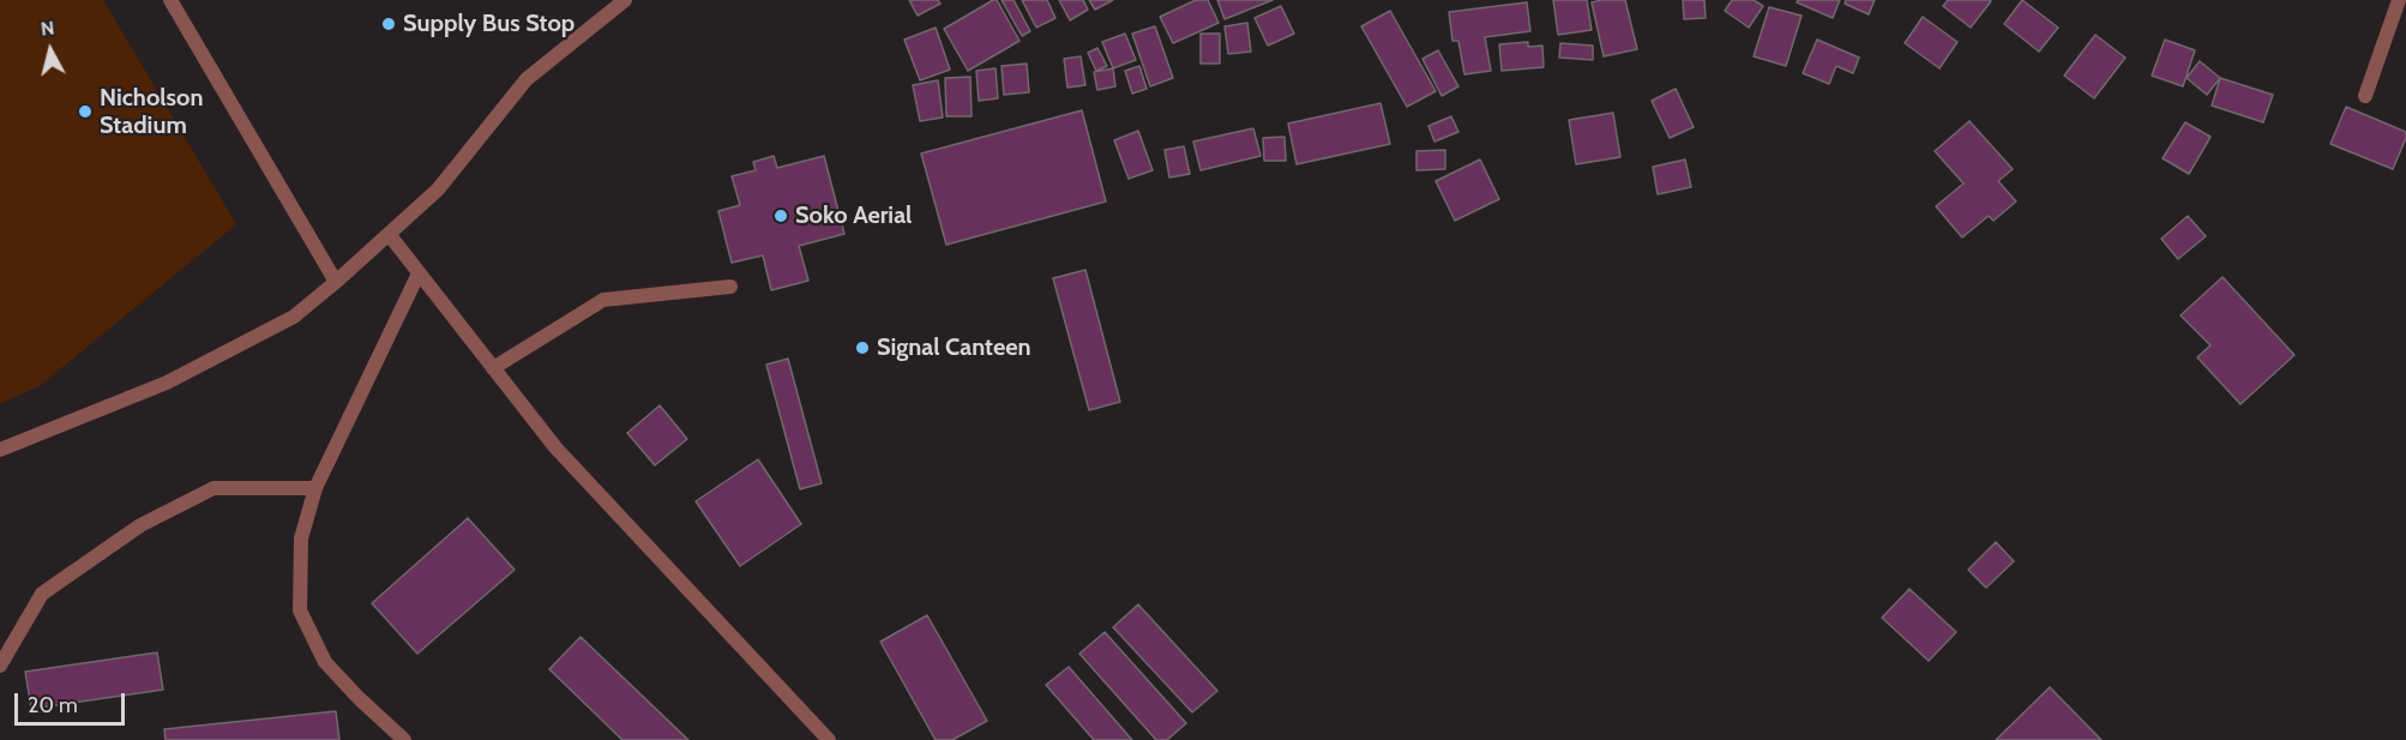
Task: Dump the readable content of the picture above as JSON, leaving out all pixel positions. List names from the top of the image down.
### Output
{
  "places": [
    "Supply Bus Stop",
    "Nicholson Stadium",
    "Soko Aerial",
    "Signal Canteen"
  ],
  "scale_bar": "20 m",
  "north": "top"
}
